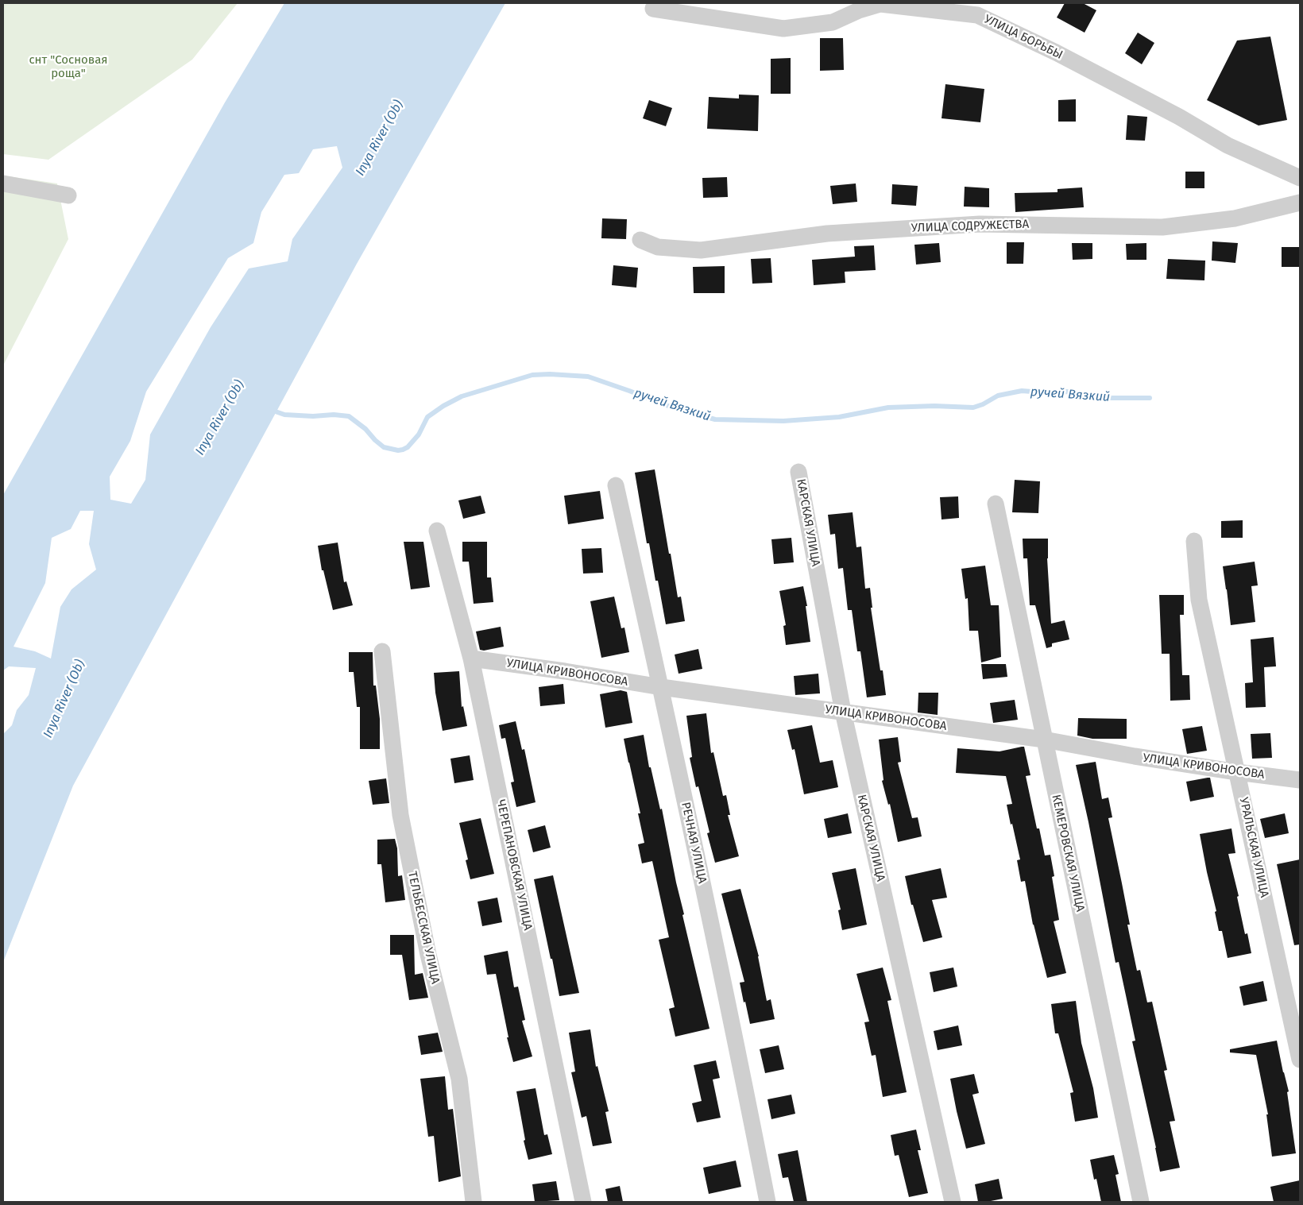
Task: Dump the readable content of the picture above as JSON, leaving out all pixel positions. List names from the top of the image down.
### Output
{
  "streets": {
    "street": [
      "УЛИЦА БОРЬБЫ",
      "УЛИЦА СОДРУЖЕСТВА",
      "КАРСКАЯ УЛИЦА",
      "УЛИЦА КРИВОНОСОВА",
      "РЕЧНАЯ УЛИЦА",
      "УРАЛЬСКАЯ УЛИЦА",
      "КЕМЕРОВСКАЯ УЛИЦА",
      "ЧЕРЕПАНОВСКАЯ УЛИЦА",
      "ТЕЛЬБЕССКАЯ УЛИЦА"
    ]
  },
  "crossings": [
    ["КАРСКАЯ УЛИЦА", "УЛИЦА КРИВОНОСОВА"],
    ["УЛИЦА КРИВОНОСОВА", "РЕЧНАЯ УЛИЦА"],
    ["УЛИЦА КРИВОНОСОВА", "УРАЛЬСКАЯ УЛИЦА"],
    ["УЛИЦА КРИВОНОСОВА", "КЕМЕРОВСКАЯ УЛИЦА"],
    ["УЛИЦА КРИВОНОСОВА", "ЧЕРЕПАНОВСКАЯ УЛИЦА"]
  ],
  "water": ["Inya River (Ob)", "ручей Вязкий"],
  "parks": ["снт \"Сосновая роща\""]
}
